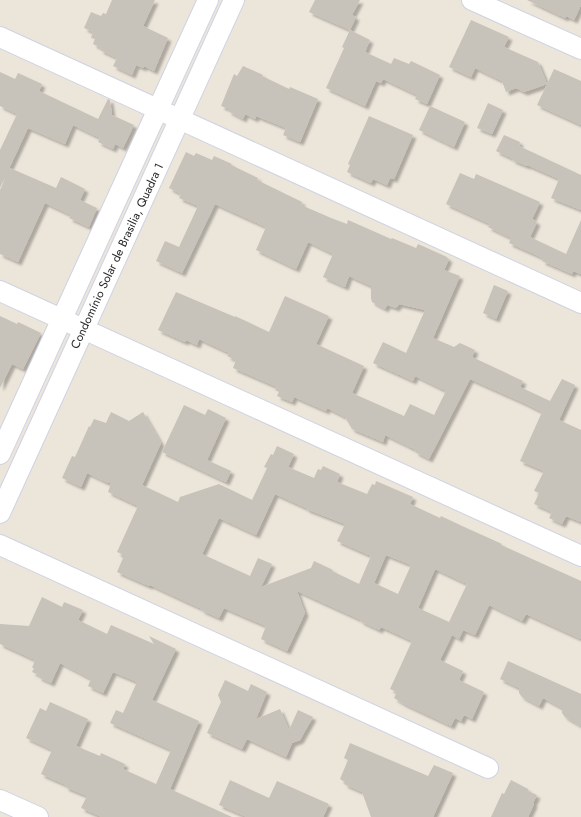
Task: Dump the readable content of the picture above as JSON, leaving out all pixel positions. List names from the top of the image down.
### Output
{
  "streets": {
    "street": ["Condomínio Solar de Brasilia, Quadra 1"]
  }
}
